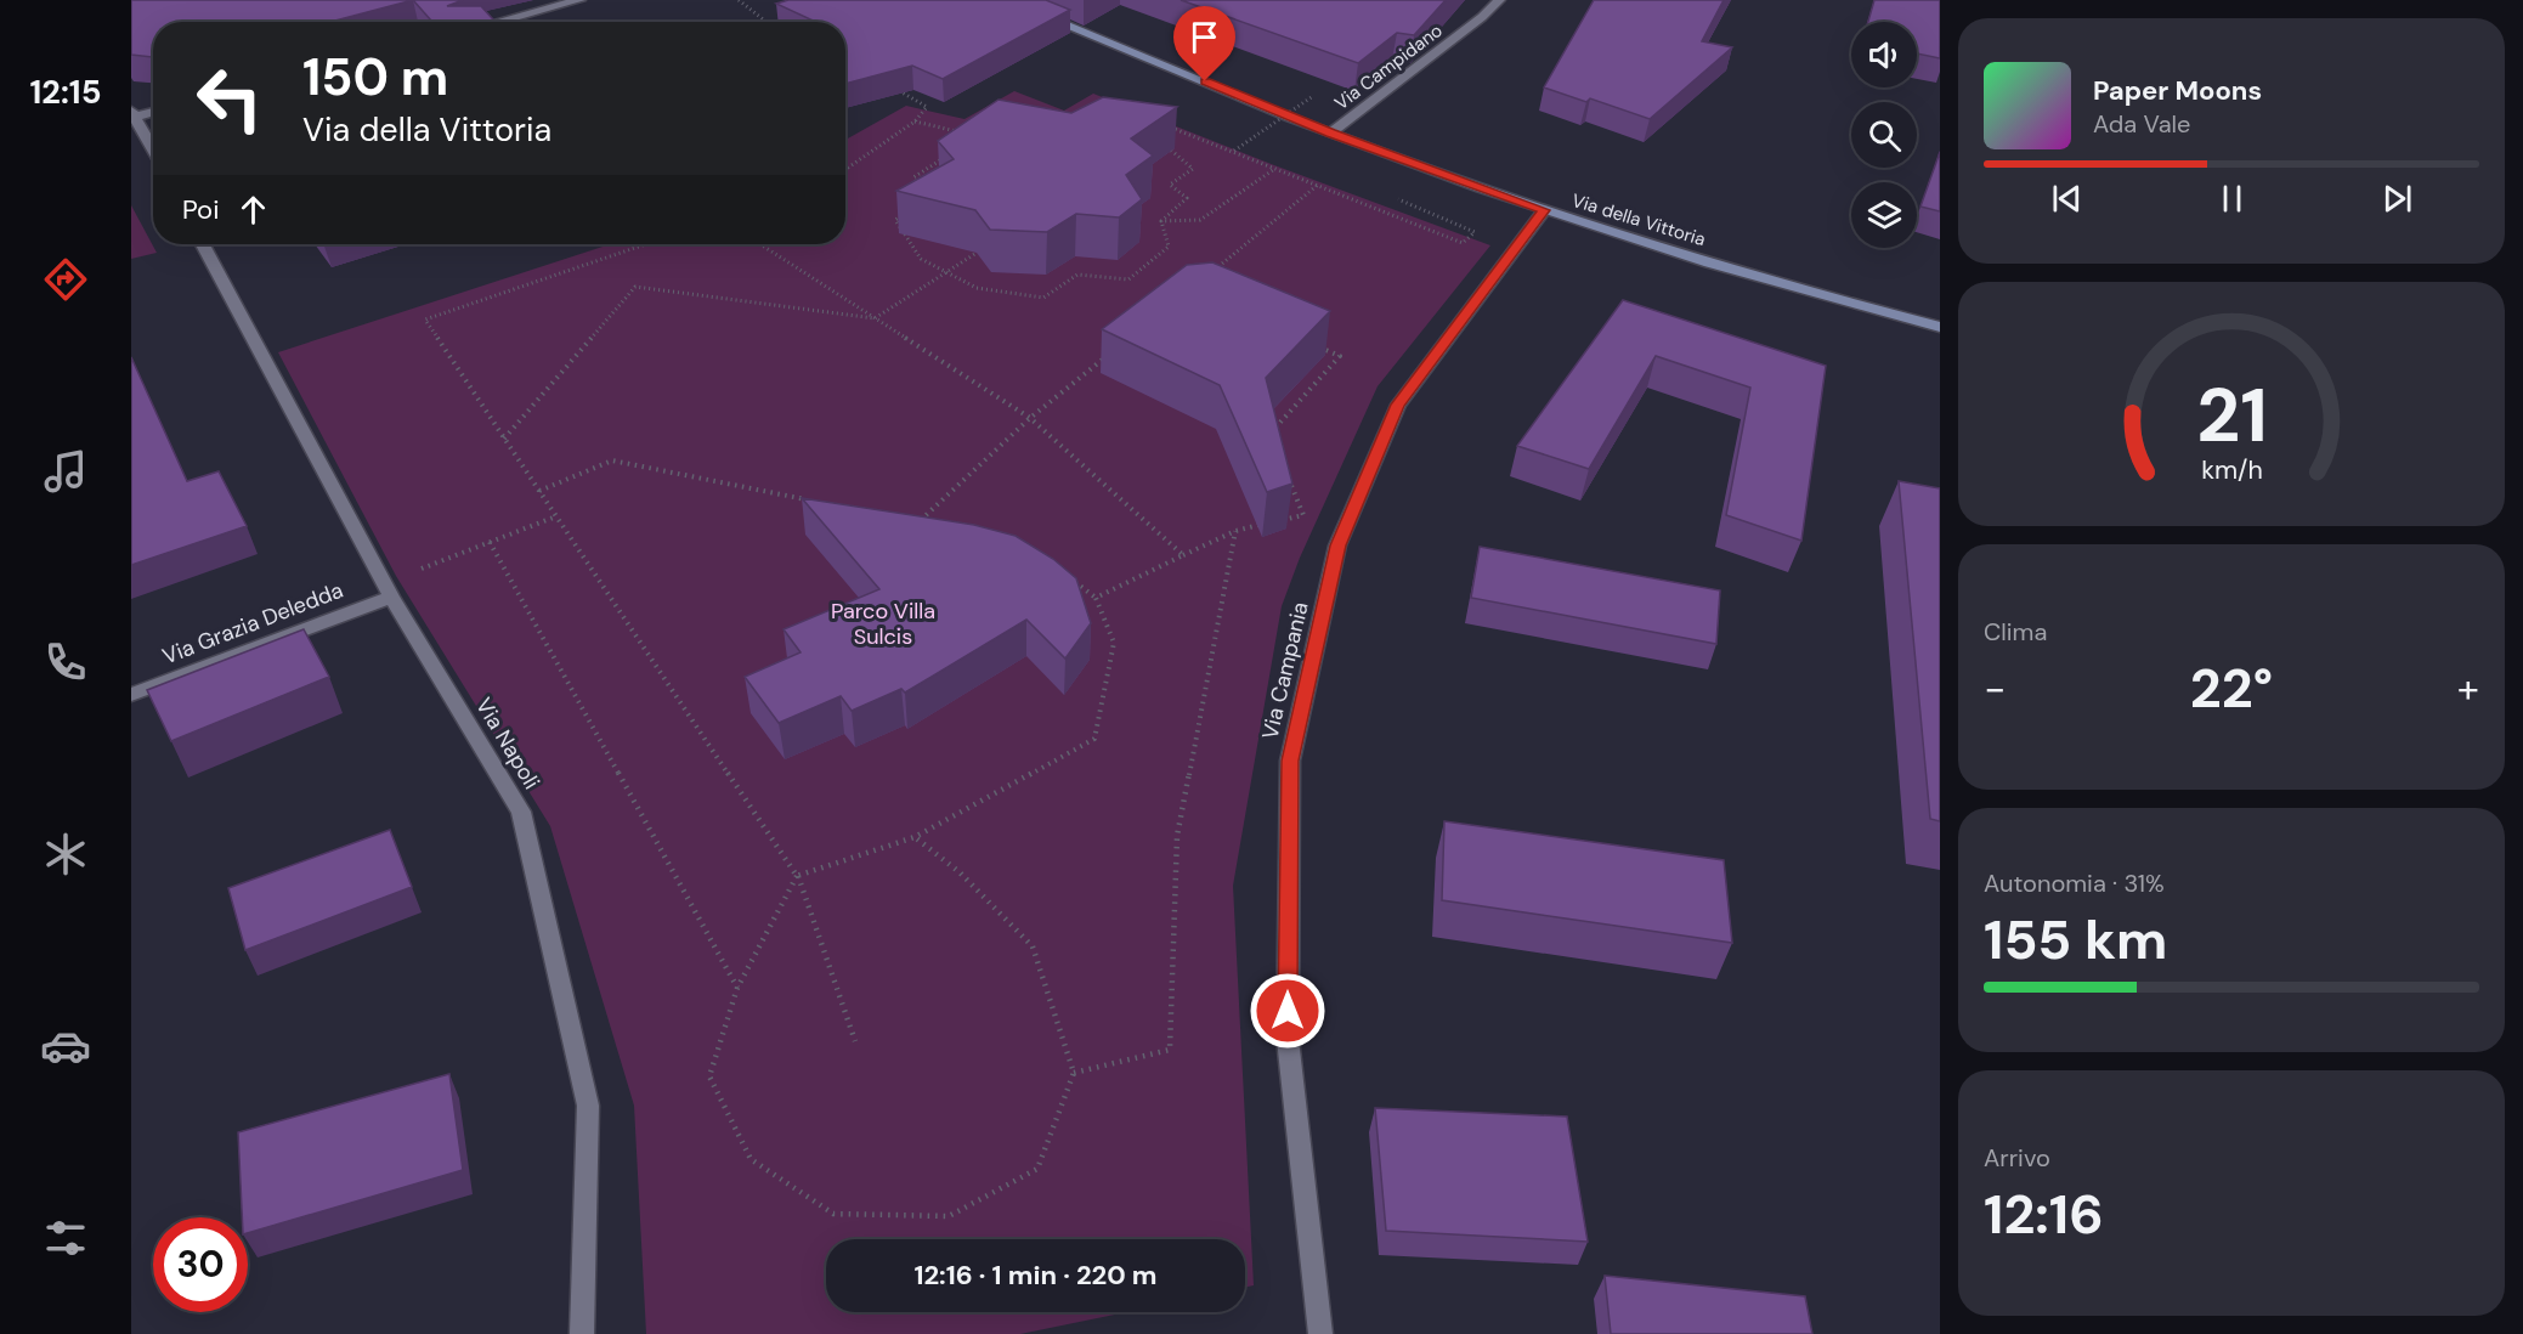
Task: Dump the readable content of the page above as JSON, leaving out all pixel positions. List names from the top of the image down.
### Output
{
  "streets": {
    "street": [
      "Via Campidano",
      "Via della Vittoria",
      "Via Grazia Deledda",
      "Via Campania",
      "Via Napoli"
    ]
  },
  "crossings": [
    ["Via Campidano", "Via della Vittoria"],
    ["Via della Vittoria", "Via Campania"],
    ["Via Grazia Deledda", "Via Napoli"]
  ],
  "parks": ["Parco Villa Sulcis"],
  "page": {
    "tabs": "12:15",
    "turn": ["150 m", "Via della Vittoria"],
    "song": ["Paper Moons", "Ada Vale"],
    "then": "Poi",
    "tile": [
      "Clima",
      ["Autonomia · 31%", "155 km"],
      ["Arrivo", "12:16"]
    ],
    "heat": ["−", "22°", "+"],
    "limit": "30",
    "trip": "12:16 · 1 min · 220 m",
    "gauge": ["21", "km/h"]
  }
}
